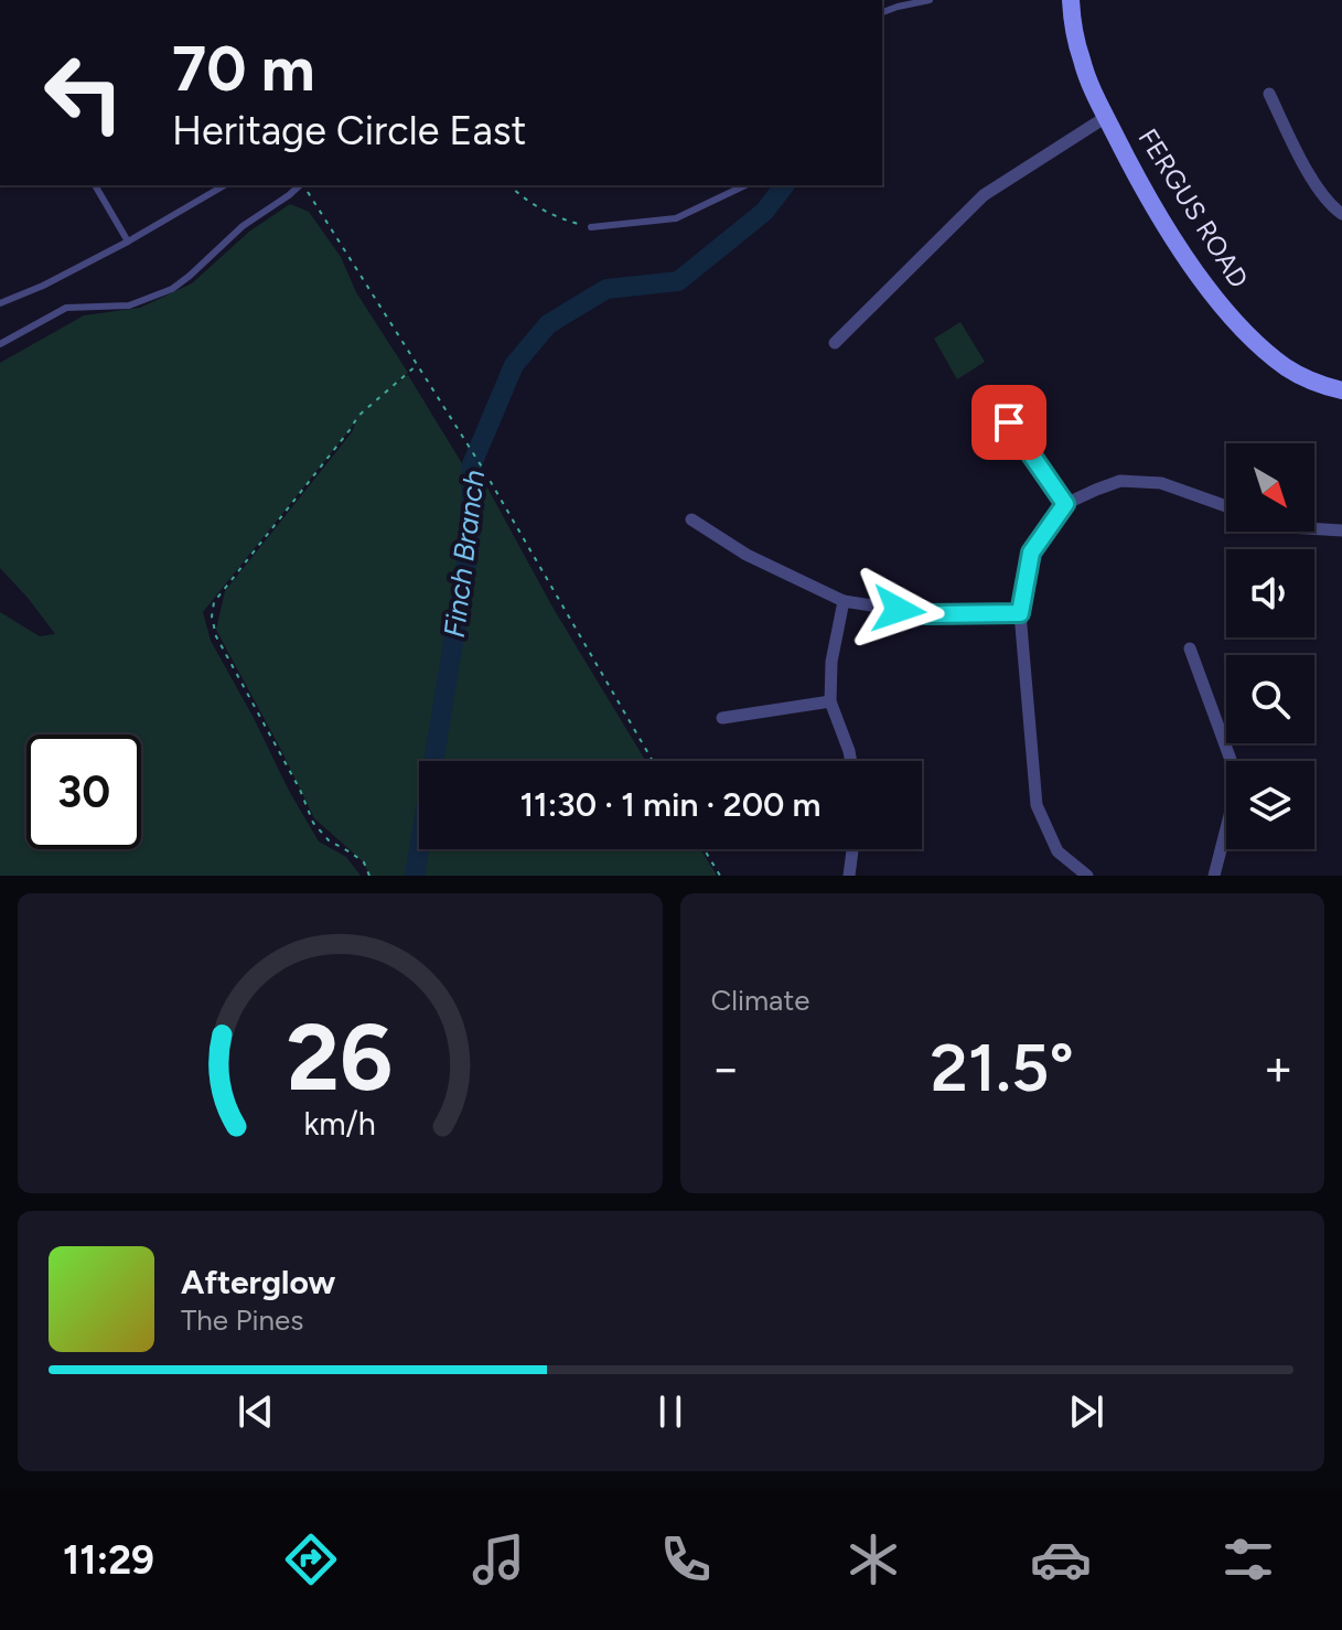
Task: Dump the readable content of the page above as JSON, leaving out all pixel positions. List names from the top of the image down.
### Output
{
  "streets": {
    "street": ["FERGUS ROAD"]
  },
  "water": ["Finch Branch"],
  "north": "bottom right",
  "page": {
    "turn": ["70 m", "Heritage Circle East"],
    "limit": "30",
    "trip": "11:30 · 1 min · 200 m",
    "tile": "Climate",
    "heat": ["−", "21.5°", "+"],
    "song": ["Afterglow", "The Pines"],
    "tabs": "11:29",
    "gauge": ["26", "km/h"]
  }
}
